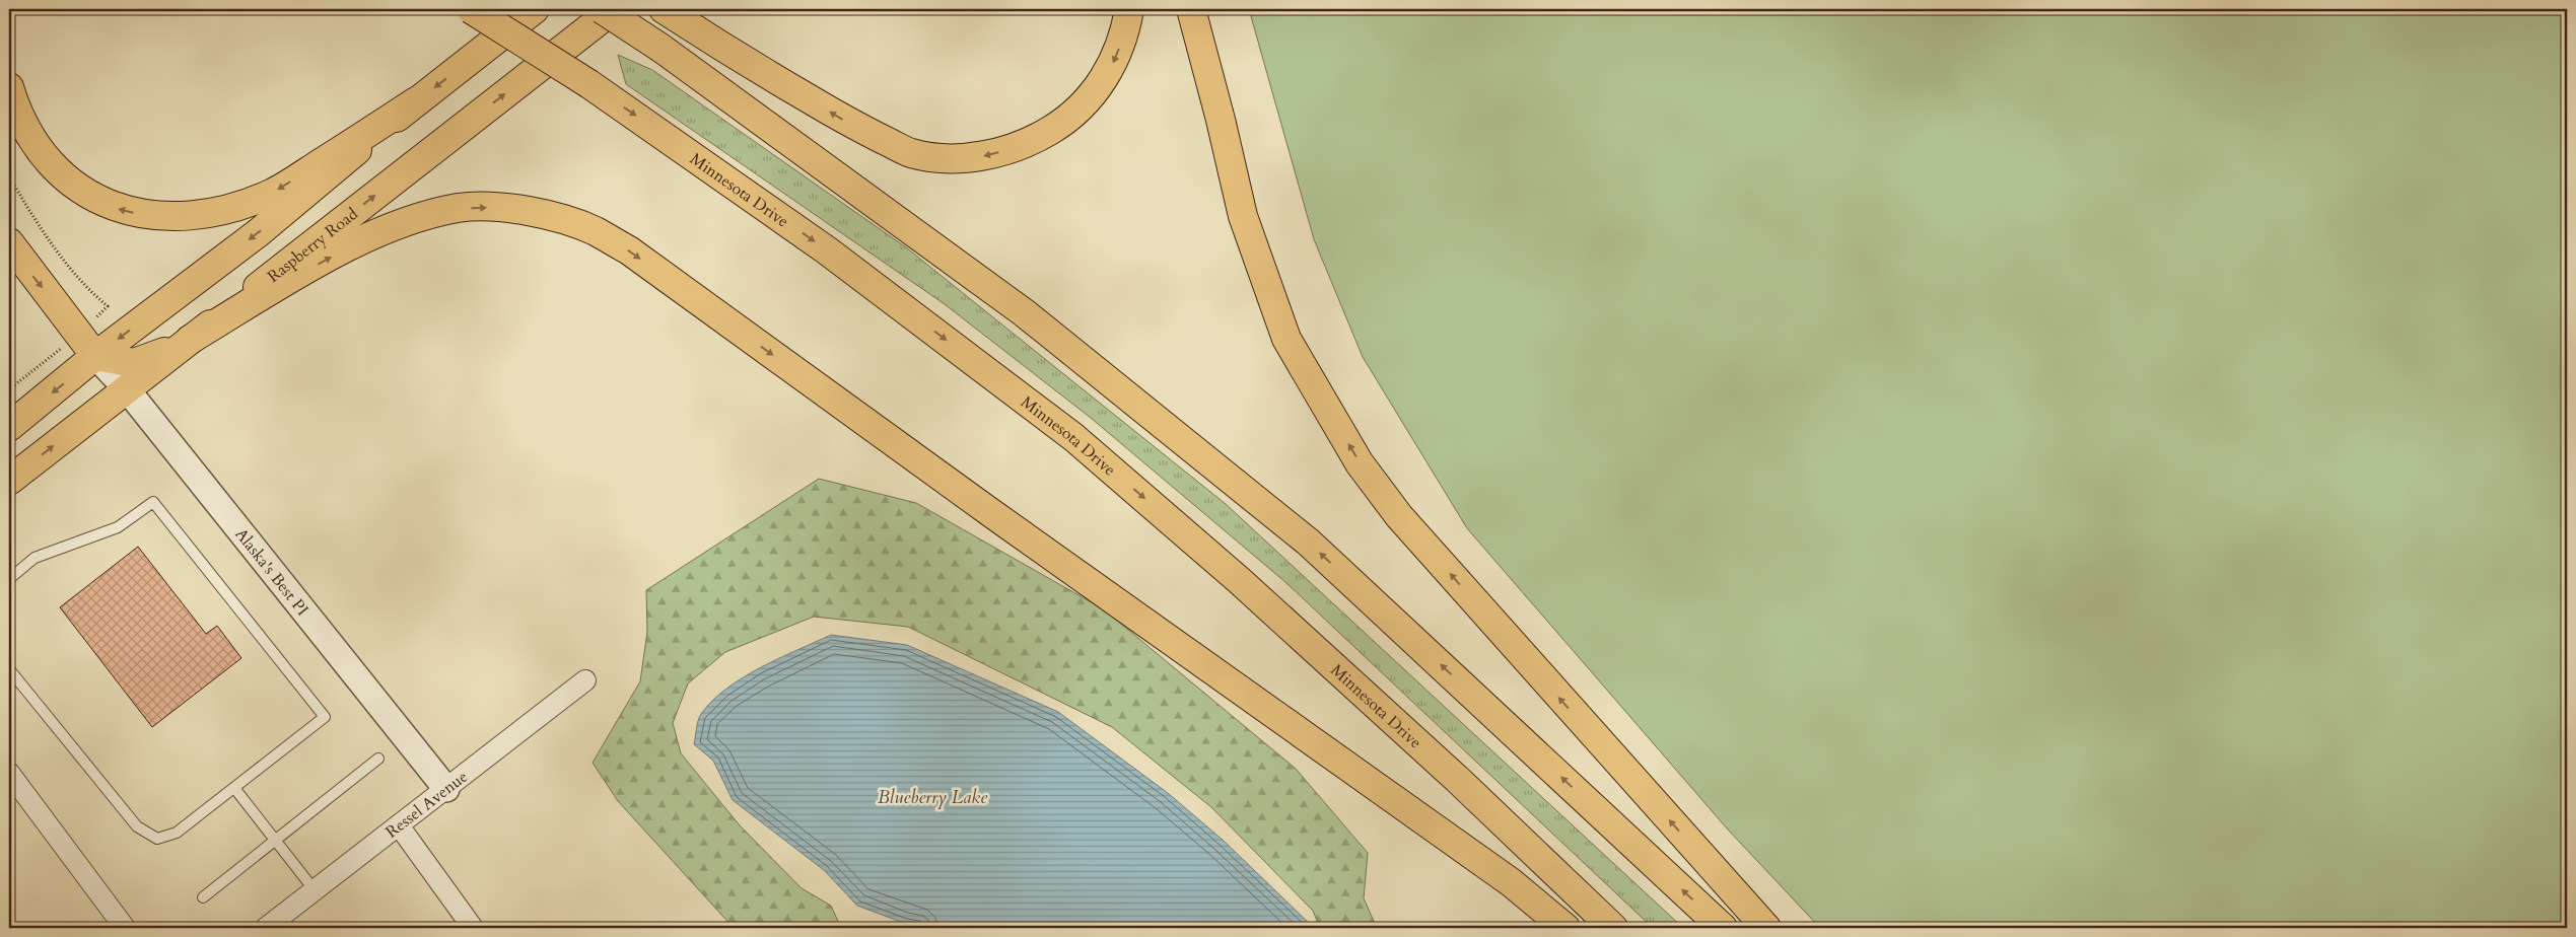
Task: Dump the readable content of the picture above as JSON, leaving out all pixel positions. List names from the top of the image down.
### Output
{
  "streets": {
    "main road": ["Minnesota Drive", "Raspberry Road"],
    "street": ["Alaska's Best PI", "Ressel Avenue"]
  },
  "crossings": [
    ["Raspberry Road", "Alaska's Best PI"],
    ["Alaska's Best PI", "Ressel Avenue"]
  ],
  "water": ["Blueberry Lake"]
}
